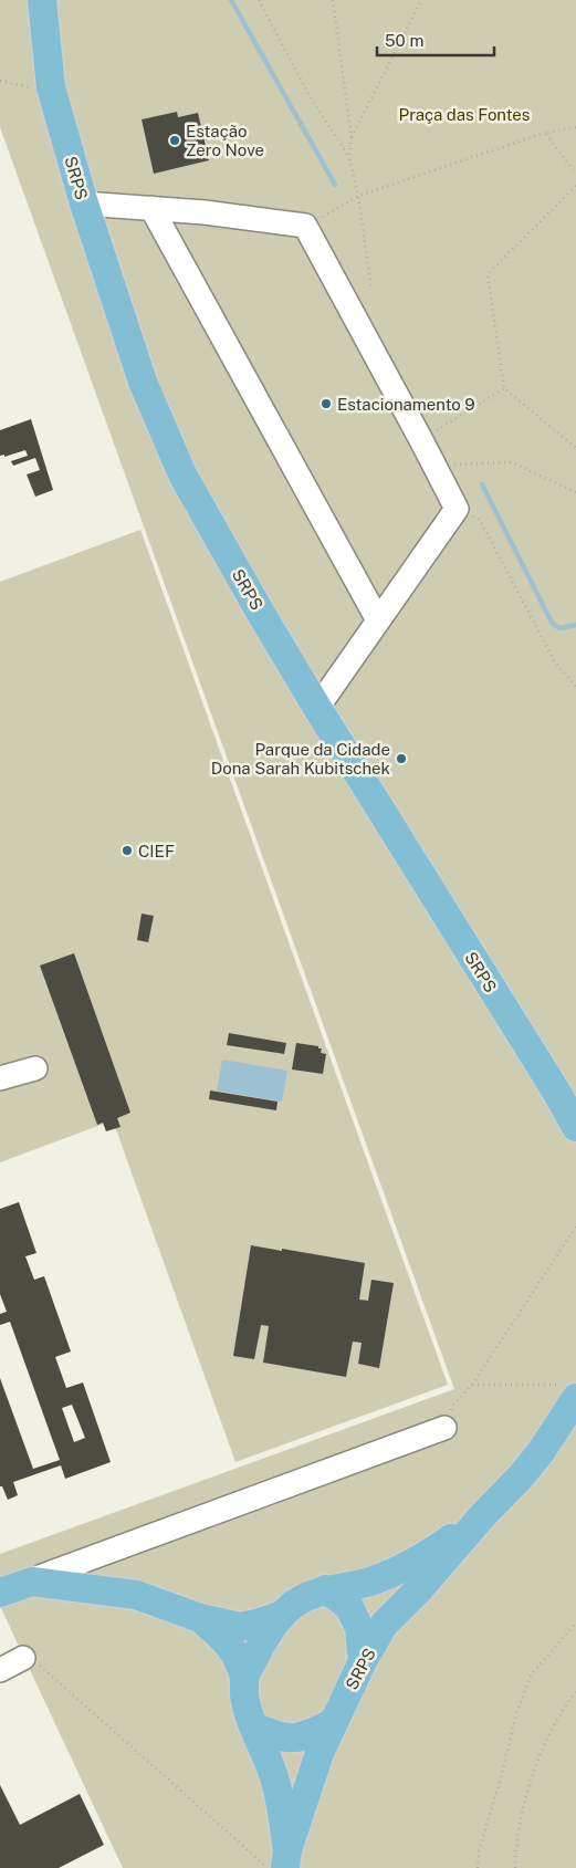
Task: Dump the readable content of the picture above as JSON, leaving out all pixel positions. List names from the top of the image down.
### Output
{
  "streets": {
    "main road": ["SRPS"]
  },
  "parks": ["Praça das Fontes"],
  "places": [
    "Estação Zero Nove",
    "Estacionamento 9",
    "Parque da Cidade Dona Sarah Kubitschek",
    "CIEF"
  ],
  "scale_bar": "50 m"
}
